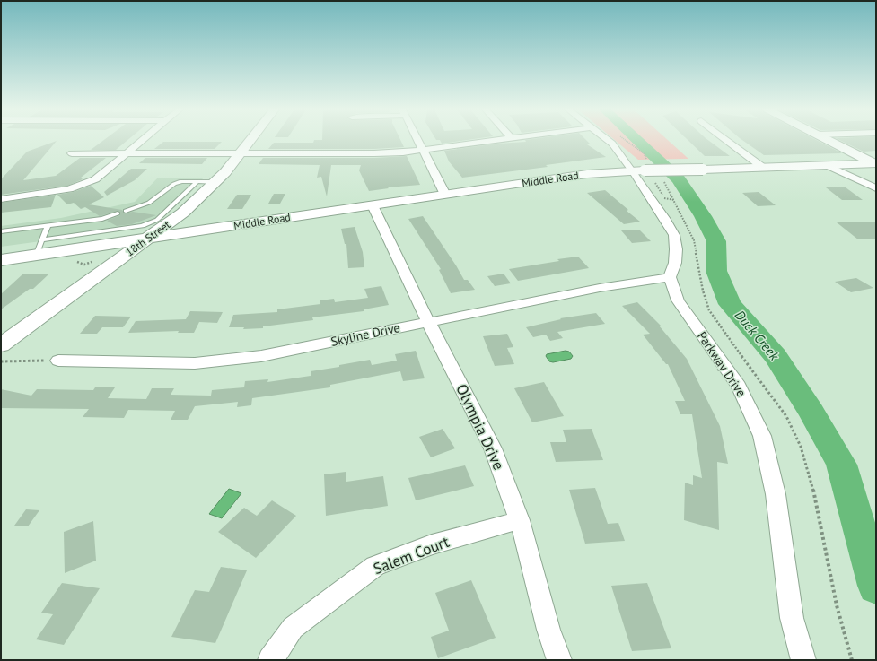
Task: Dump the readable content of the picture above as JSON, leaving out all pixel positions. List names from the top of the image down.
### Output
{
  "streets": {
    "main road": ["Middle Road", "18th Street"],
    "street": [
      "Skyline Drive",
      "Parkway Drive",
      "Olympia Drive",
      "Salem Court"
    ]
  },
  "crossings": [
    ["Middle Road", "18th Street"],
    ["Middle Road", "Olympia Drive"],
    ["Skyline Drive", "Parkway Drive"],
    ["Skyline Drive", "Olympia Drive"],
    ["Olympia Drive", "Salem Court"]
  ],
  "water": ["Duck Creek"]
}
